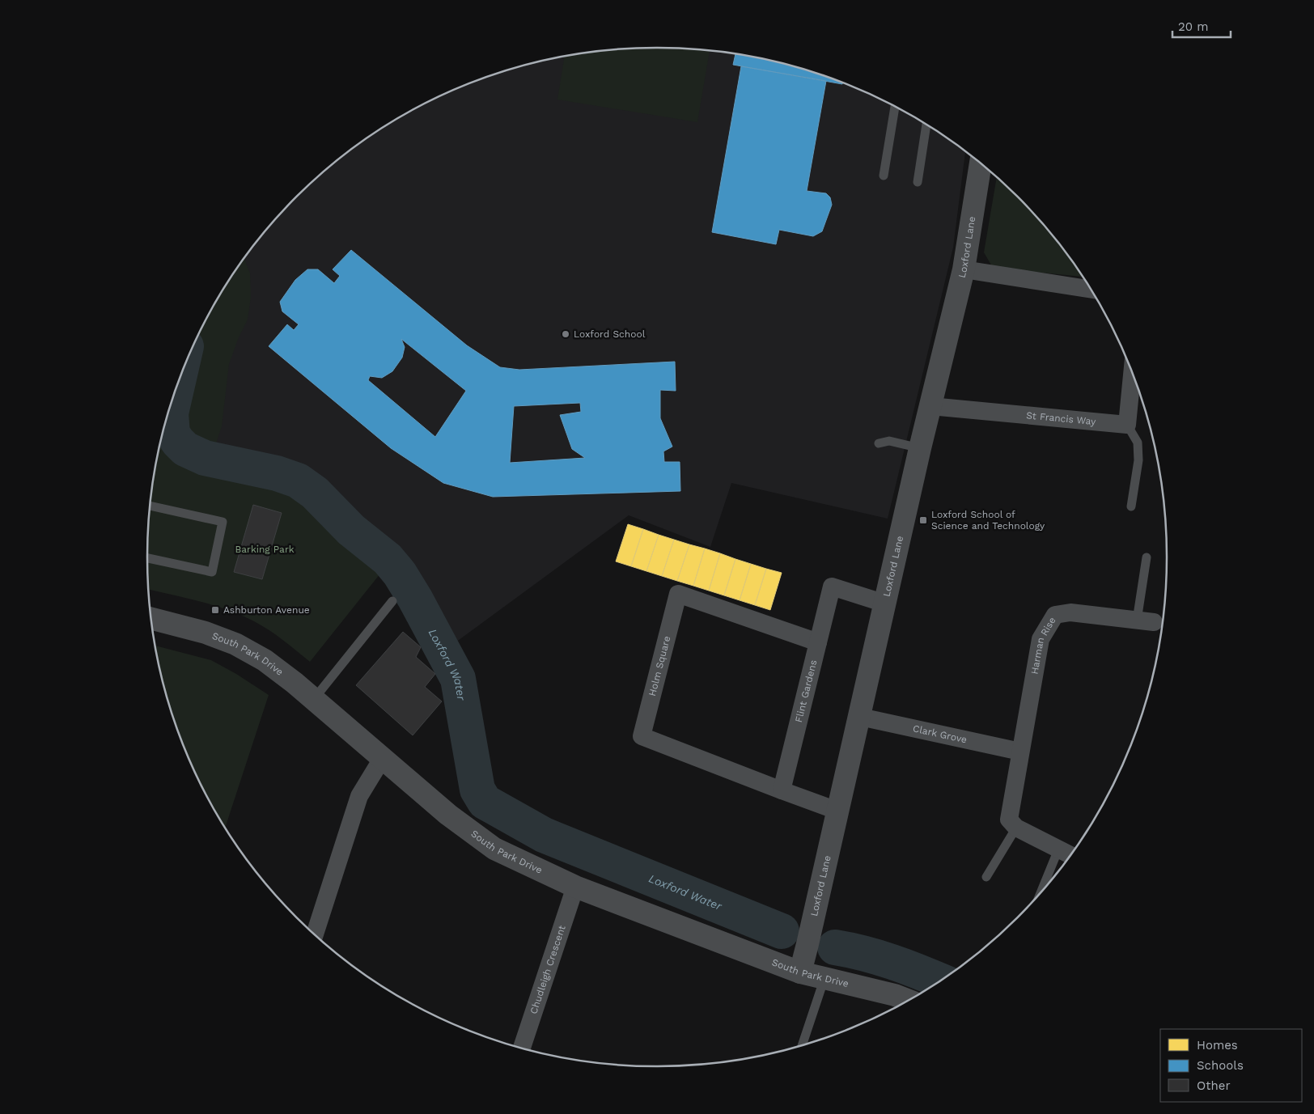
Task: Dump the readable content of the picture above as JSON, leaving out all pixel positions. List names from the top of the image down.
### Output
{
  "streets": {
    "street": [
      "Loxford Lane",
      "St Francis Way",
      "Harman Rise",
      "South Park Drive",
      "Holm Square",
      "Flint Gardens",
      "Clark Grove",
      "Chudleigh Crescent"
    ]
  },
  "crossings": [
    ["Loxford Lane", "St Francis Way"],
    ["Loxford Lane", "South Park Drive"],
    ["Loxford Lane", "Flint Gardens"],
    ["Loxford Lane", "Clark Grove"],
    ["Harman Rise", "Clark Grove"],
    ["South Park Drive", "Chudleigh Crescent"],
    ["Holm Square", "Flint Gardens"]
  ],
  "water": ["Loxford Water"],
  "parks": ["Barking Park"],
  "places": {
    "other": ["Loxford School"],
    "transit": ["Loxford School of Science and Technology", "Ashburton Avenue"]
  },
  "legend": ["Homes", "Schools", "Other"],
  "scale_bar": "20 m"
}
